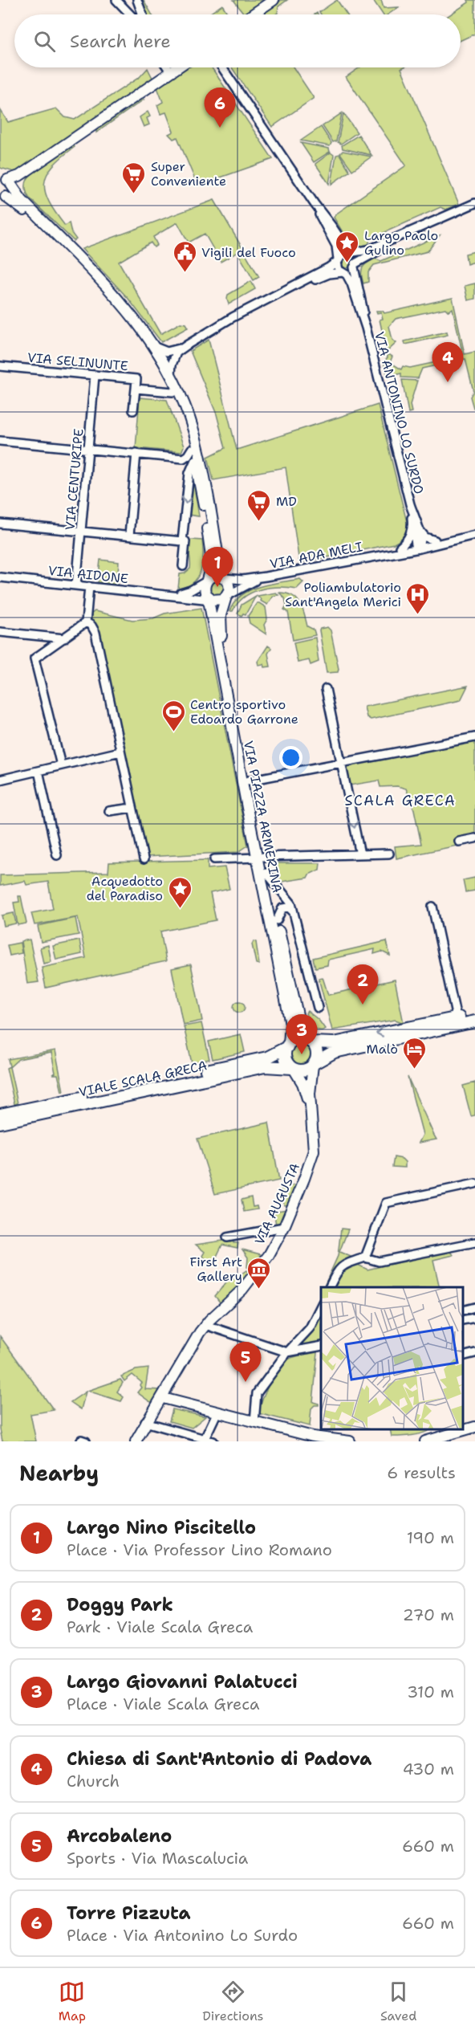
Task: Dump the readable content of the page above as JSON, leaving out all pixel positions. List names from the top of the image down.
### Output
{
  "streets": {
    "main road": ["VIALE SCALA GRECA"],
    "street": [
      "VIA SELINUNTE",
      "VIA ANTONINO LO SURDO",
      "VIA CENTURIPE",
      "VIA ADA MELI",
      "VIA AIDONE",
      "VIA PIAZZA ARMERINA",
      "VIA AUGUSTA"
    ]
  },
  "crossings": [
    ["VIA SELINUNTE", "VIA CENTURIPE"],
    ["VIA CENTURIPE", "VIA AIDONE"],
    ["VIA AIDONE", "VIA PIAZZA ARMERINA"],
    ["VIA PIAZZA ARMERINA", "VIALE SCALA GRECA"]
  ],
  "districts": ["SCALA GRECA"],
  "places": {
    "supermarket": ["Super Conveniente", "MD"],
    "place": ["Largo Paolo Gulino", "Acquedotto del Paradiso"],
    "public building": ["Vigili del Fuoco"],
    "hospital": ["Poliambulatorio Sant'Angela Merici"],
    "sports": ["Centro sportivo Edoardo Garrone"],
    "hotel": ["Malò"],
    "museum": ["First Art Gallery"]
  },
  "page": {
    "search": "Search here",
    "pins": [
      "6",
      "4",
      "1",
      "2",
      "3",
      "5"
    ],
    "heading": ["Nearby", "6 results"],
    "list": [
      {
        "mark": "1",
        "name": "Largo Nino Piscitello",
        "note": "Place · Via Professor Lino Romano",
        "value": "190 m"
      },
      {
        "mark": "2",
        "name": "Doggy Park",
        "note": "Park · Viale Scala Greca",
        "value": "270 m"
      },
      {
        "mark": "3",
        "name": "Largo Giovanni Palatucci",
        "note": "Place · Viale Scala Greca",
        "value": "310 m"
      },
      {
        "mark": "4",
        "name": "Chiesa di Sant'Antonio di Padova",
        "note": "Church",
        "value": "430 m"
      },
      {
        "mark": "5",
        "name": "Arcobaleno",
        "note": "Sports · Via Mascalucia",
        "value": "660 m"
      },
      {
        "mark": "6",
        "name": "Torre Pizzuta",
        "note": "Place · Via Antonino Lo Surdo",
        "value": "660 m"
      }
    ],
    "nav": ["Map", "Directions", "Saved"]
  }
}
